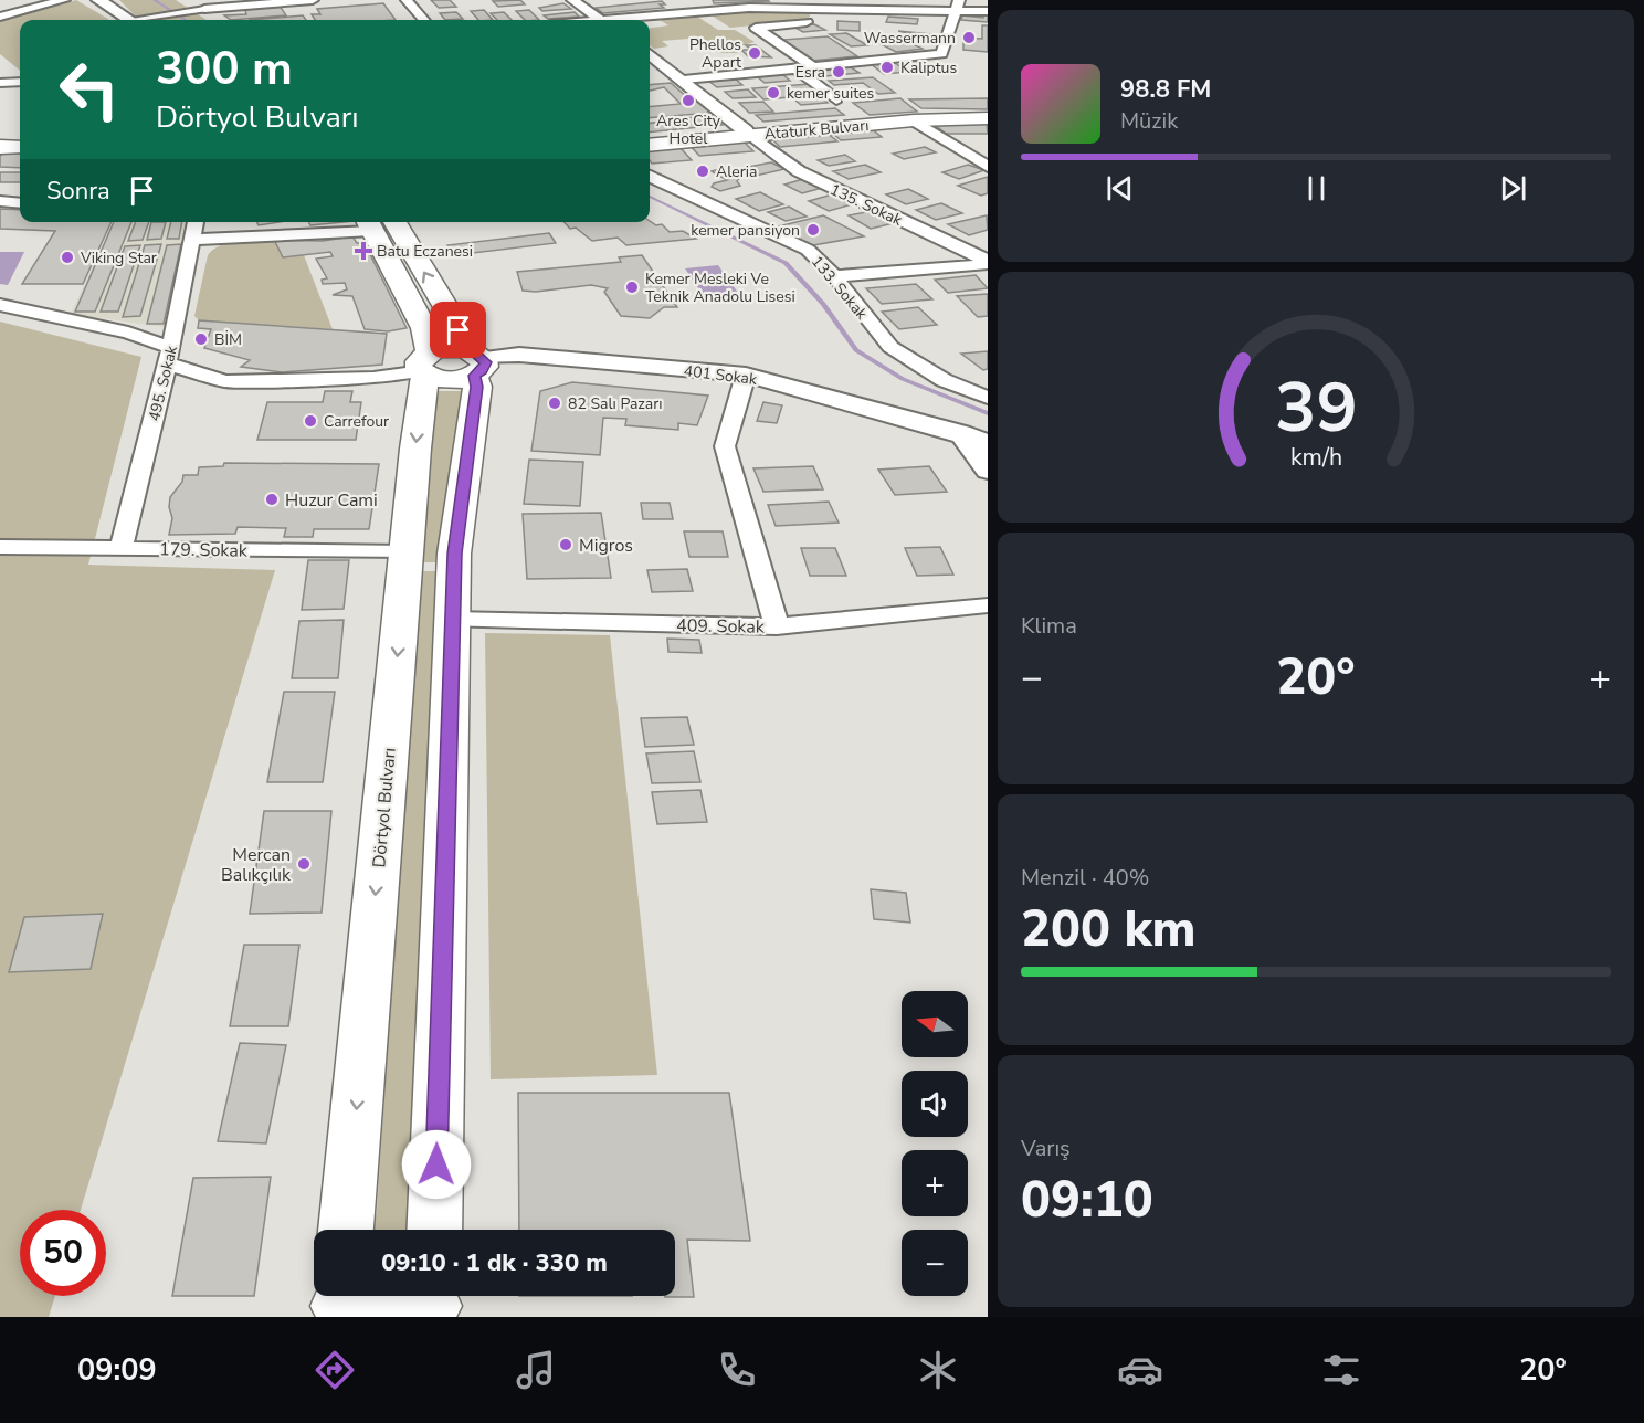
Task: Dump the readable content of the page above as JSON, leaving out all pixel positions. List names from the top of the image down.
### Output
{
  "streets": {
    "main road": ["Ataturk Bulvarı", "Dörtyol Bulvarı"],
    "street": [
      "135. Sokak",
      "133. Sokak",
      "401 Sokak",
      "495. Sokak",
      "179. Sokak",
      "409. Sokak"
    ]
  },
  "crossings": [
    ["Ataturk Bulvarı", "135. Sokak"],
    ["495. Sokak", "179. Sokak"],
    ["179. Sokak", "Dörtyol Bulvarı"]
  ],
  "places": {
    "other": [
      "Wassermann",
      "Phellos Apart",
      "Kaliptus",
      "Esra",
      "kemer suites",
      "Ares City Hotel",
      "Aleria",
      "kemer pansiyon",
      "Viking Star",
      "Kemer Mesleki Ve Teknik Anadolu Lisesi",
      "BİM",
      "82 Salı Pazarı",
      "Carrefour",
      "Huzur Cami",
      "Migros",
      "Mercan Balıkçılık"
    ],
    "health": ["Batu Eczanesi"]
  },
  "north": "left",
  "page": {
    "turn": ["300 m", "Dörtyol Bulvarı"],
    "song": ["98.8 FM", "Müzik"],
    "then": "Sonra",
    "tile": [
      "Klima",
      ["Menzil · 40%", "200 km"],
      ["Varış", "09:10"]
    ],
    "heat": ["−", "20°", "+"],
    "map_buttons": ["+", "−"],
    "limit": "50",
    "trip": "09:10 · 1 dk · 330 m",
    "tabs": ["09:09", "20°"],
    "gauge": ["39", "km/h"]
  }
}
